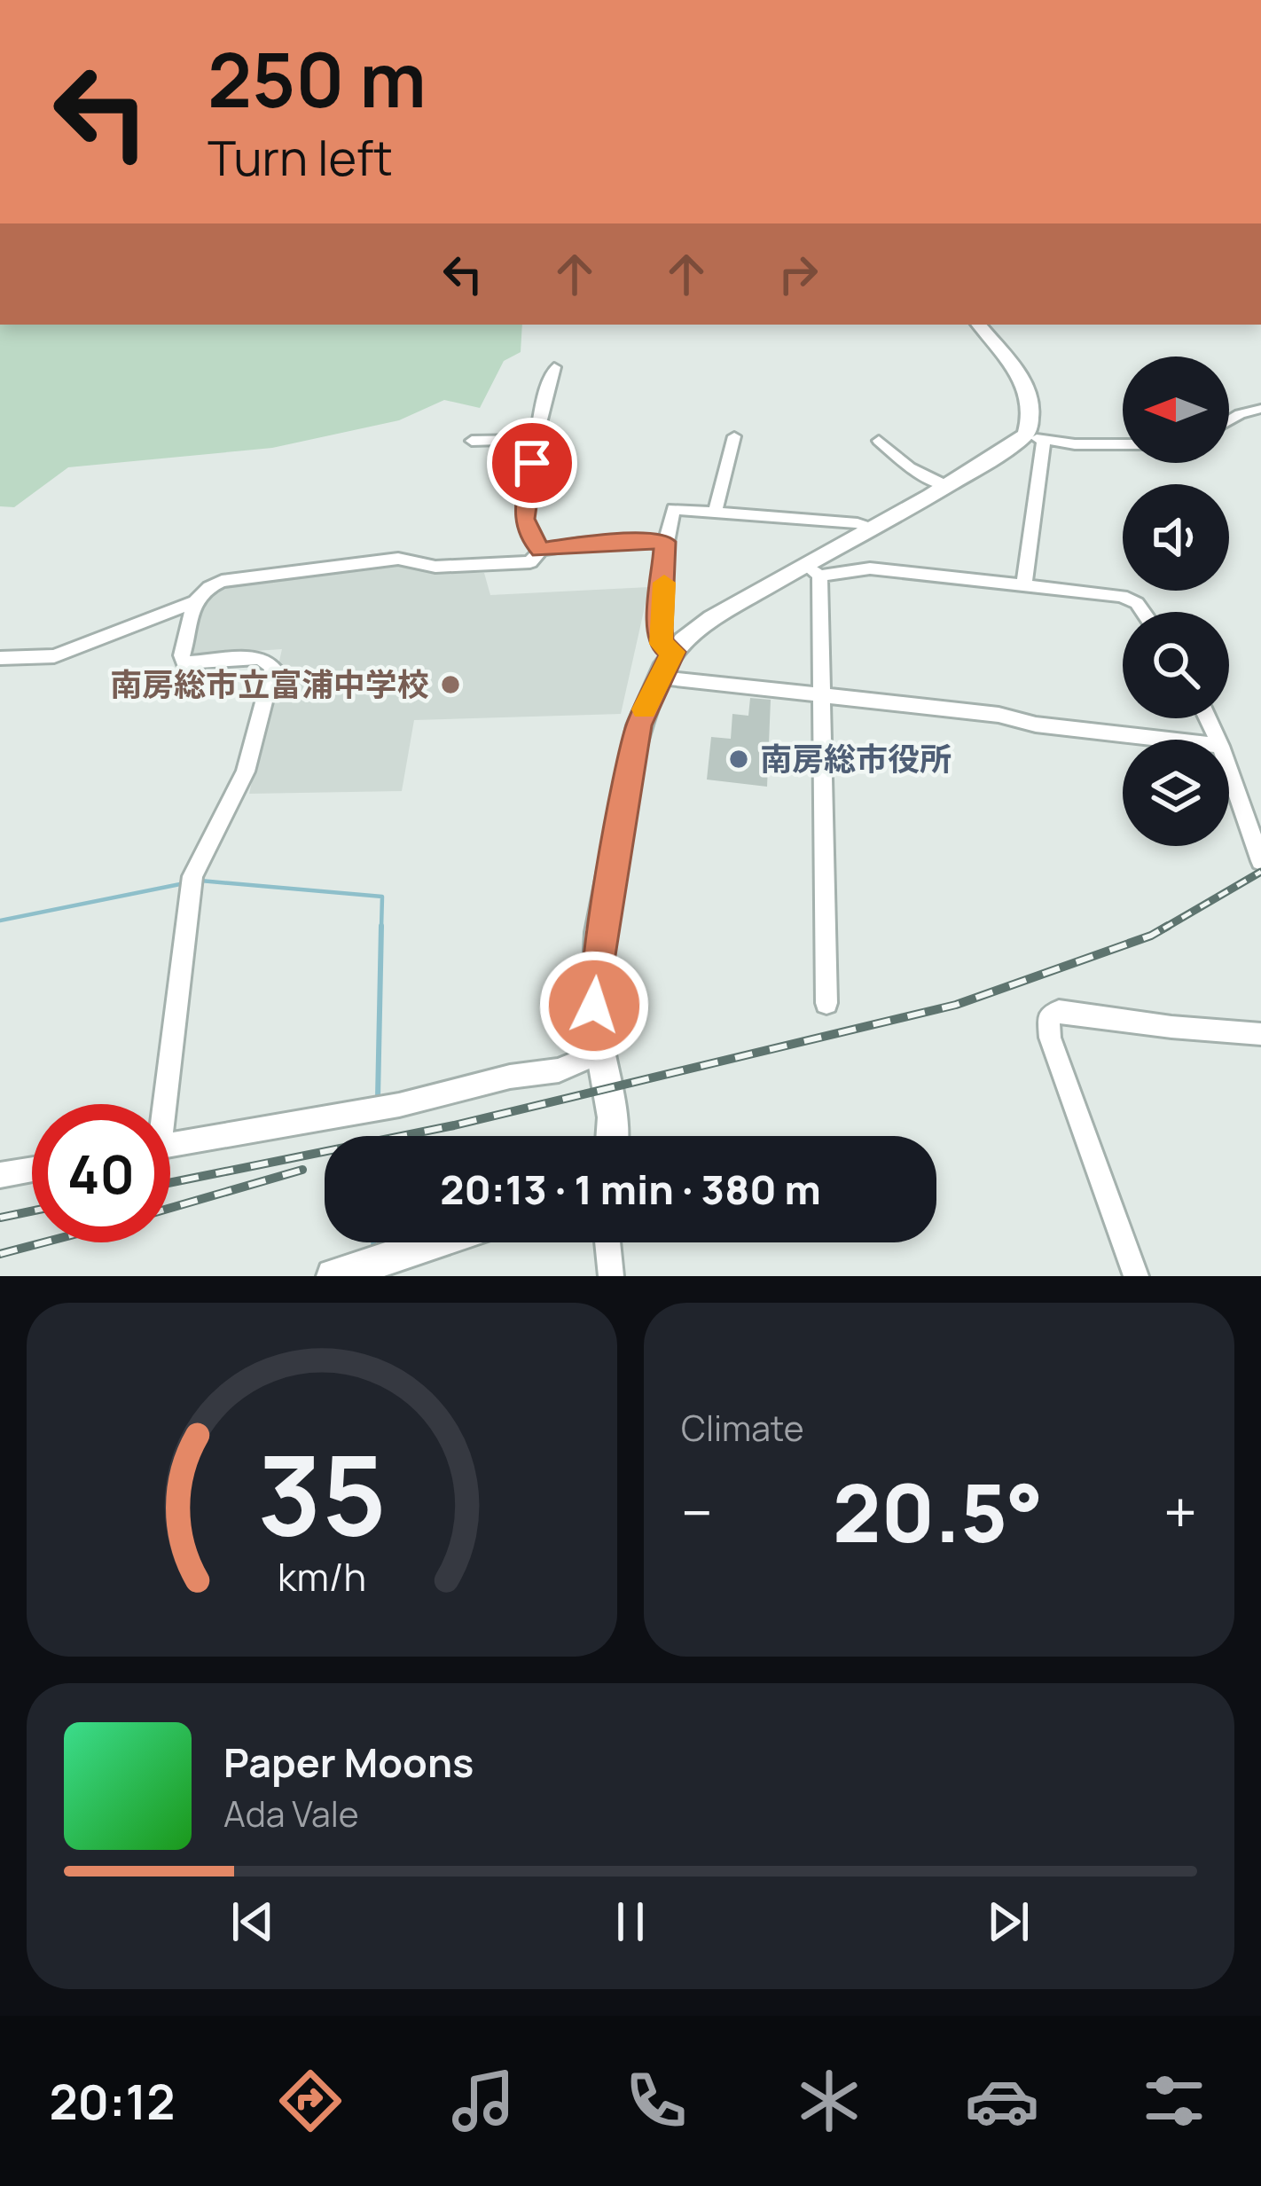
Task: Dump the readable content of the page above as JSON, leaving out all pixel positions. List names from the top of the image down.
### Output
{
  "places": ["南房総市立富浦中学校", "南房総市役所"],
  "north": "left",
  "page": {
    "turn": ["250 m", "Turn left"],
    "limit": "40",
    "trip": "20:13 · 1 min · 380 m",
    "tile": "Climate",
    "heat": ["−", "20.5°", "+"],
    "song": ["Paper Moons", "Ada Vale"],
    "tabs": "20:12",
    "gauge": ["35", "km/h"]
  }
}
